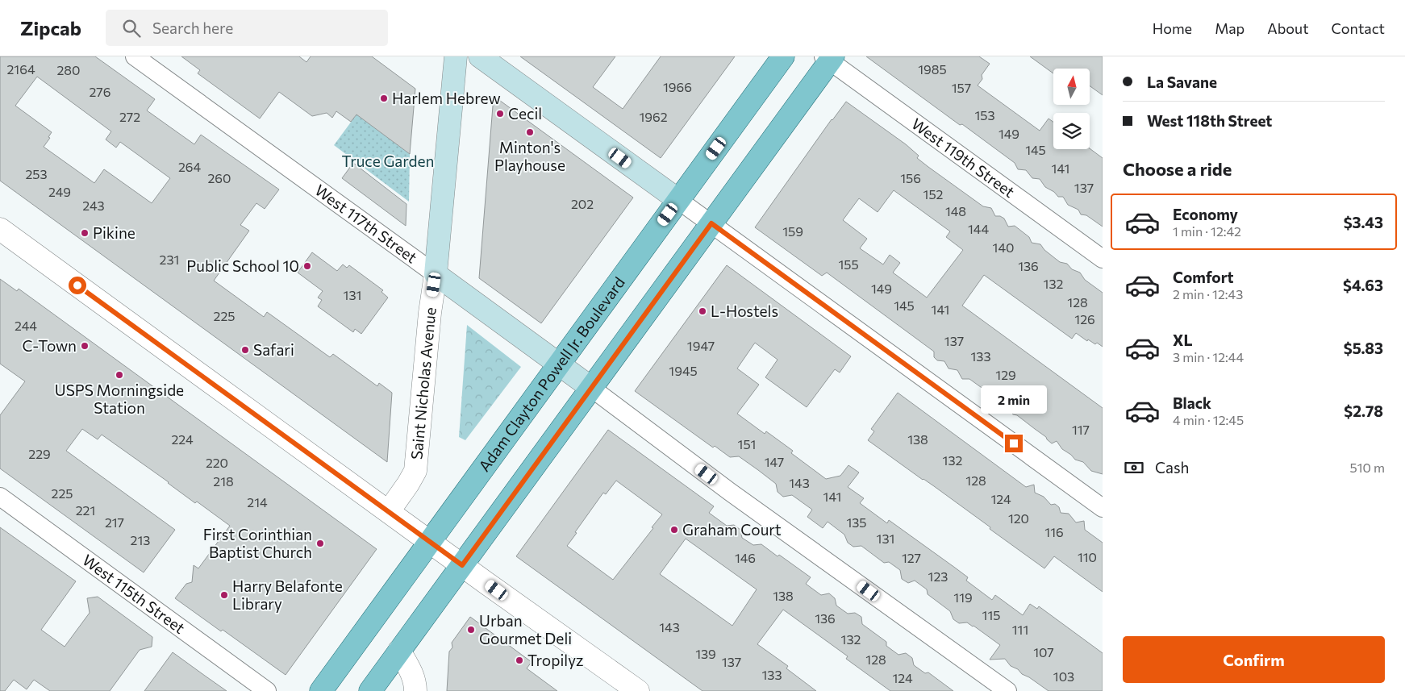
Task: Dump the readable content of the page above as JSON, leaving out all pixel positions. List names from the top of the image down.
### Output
{
  "streets": {
    "main road": ["West 117th Street", "Adam Clayton Powell Jr. Boulevard", "Saint Nicholas Avenue"],
    "street": ["West 119th Street", "West 115th Street"]
  },
  "crossings": [
    ["West 117th Street", "Adam Clayton Powell Jr. Boulevard"],
    ["West 117th Street", "Saint Nicholas Avenue"]
  ],
  "parks": ["Truce Garden"],
  "places": [
    "Harlem Hebrew",
    "Cecil",
    "Minton's Playhouse",
    "Pikine",
    "Public School 10",
    "L-Hostels",
    "C-Town",
    "Safari",
    "USPS Morningside Station",
    "Graham Court",
    "First Corinthian Baptist Church",
    "Harry Belafonte Library",
    "Urban Gourmet Deli",
    "Tropilyz"
  ],
  "house_numbers": [
    "2164",
    "1985",
    "280",
    "1966",
    "157",
    "276",
    "153",
    "272",
    "1962",
    "149",
    "145",
    "264",
    "141",
    "253",
    "260",
    "156",
    "137",
    "249",
    "152",
    "202",
    "243",
    "148",
    "144",
    "159",
    "140",
    "231",
    "155",
    "136",
    "132",
    "149",
    "131",
    "128",
    "145",
    "141",
    "225",
    "126",
    "244",
    "137",
    "1947",
    "133",
    "1945",
    "129",
    "117",
    "224",
    "138",
    "151",
    "229",
    "132",
    "147",
    "220",
    "128",
    "218",
    "143",
    "225",
    "141",
    "124",
    "214",
    "221",
    "120",
    "217",
    "135",
    "116",
    "131",
    "213",
    "110",
    "146",
    "127",
    "123",
    "138",
    "119",
    "115",
    "136",
    "143",
    "111",
    "132",
    "107",
    "139",
    "128",
    "137",
    "133",
    "103",
    "124"
  ],
  "north": "top",
  "page": {
    "header": "Zipcab",
    "search": "Search here",
    "nav": [
      "Home",
      "Map",
      "About",
      "Contact"
    ],
    "banner": ["La Savane", "West 118th Street"],
    "heading": "Choose a ride",
    "list": [
      {
        "name": "Economy",
        "note": "1 min · 12:42",
        "value": "$3.43"
      },
      {
        "name": "Comfort",
        "note": "2 min · 12:43",
        "value": "$4.63"
      },
      {
        "name": "XL",
        "note": "3 min · 12:44",
        "value": "$5.83"
      },
      {
        "name": "Black",
        "note": "4 min · 12:45",
        "value": "$2.78"
      }
    ],
    "bubble": "2 min",
    "pay": ["Cash", "510 m"],
    "buttons": "Confirm"
  }
}
